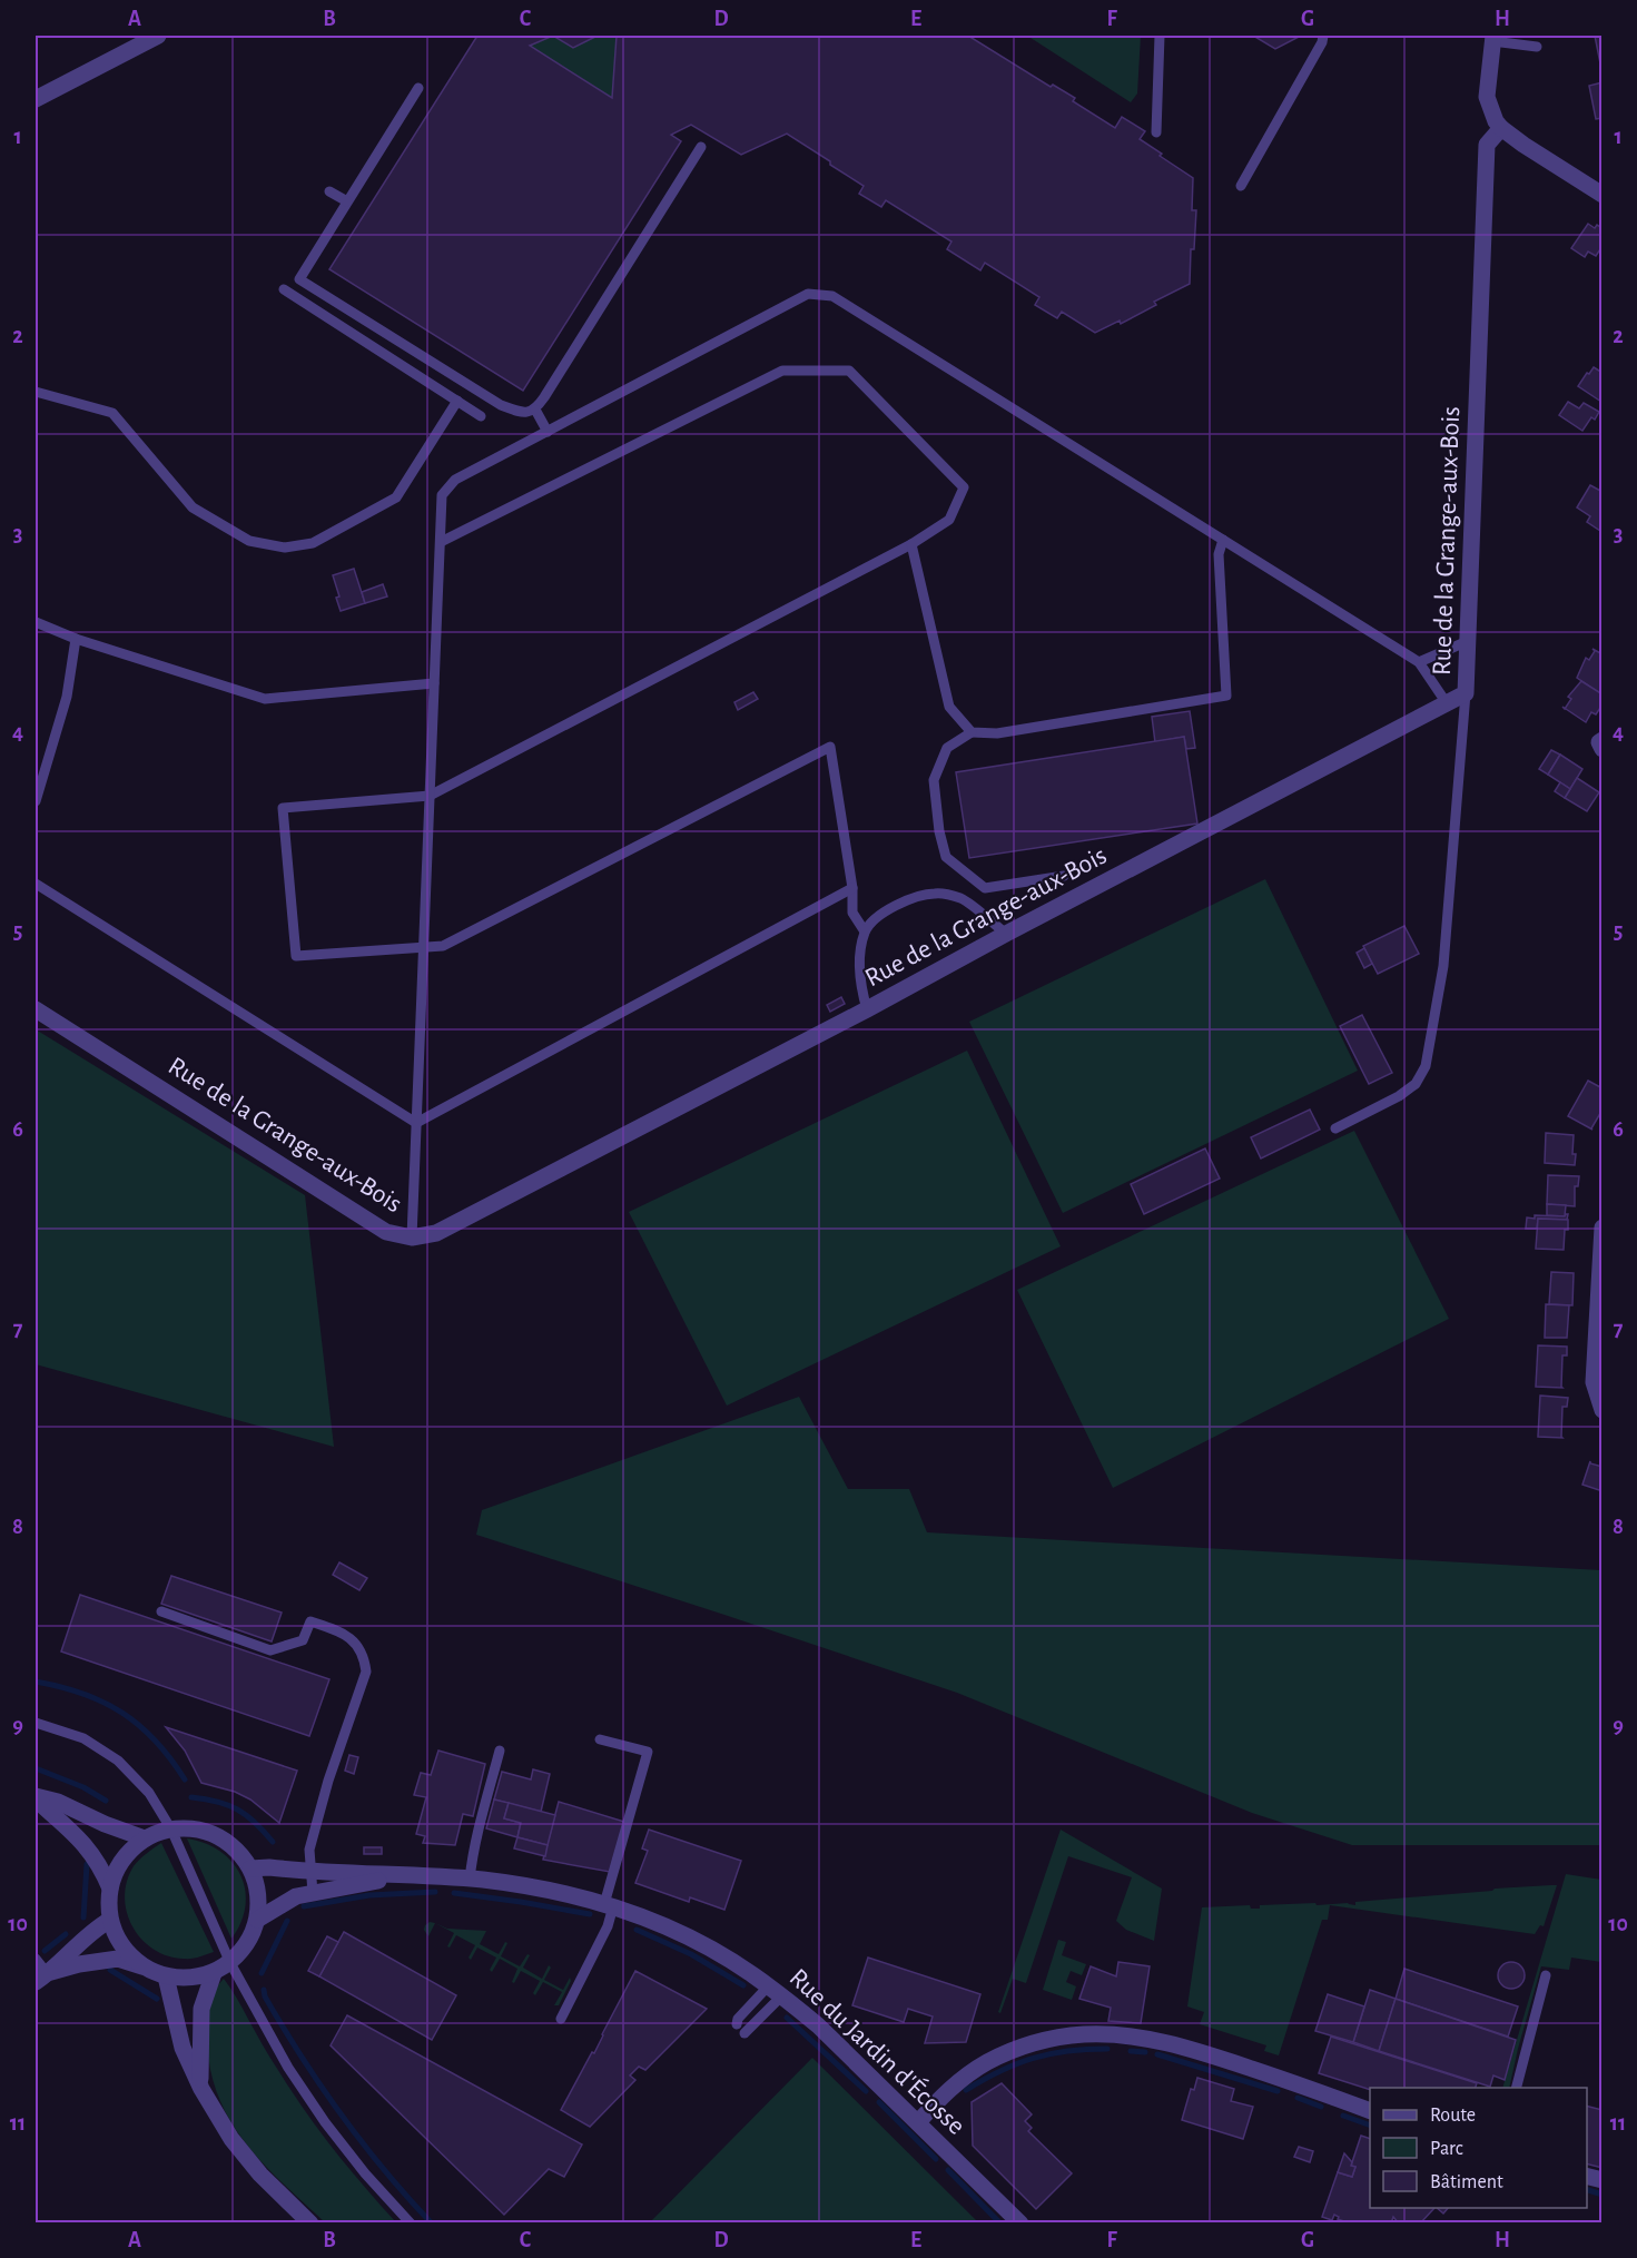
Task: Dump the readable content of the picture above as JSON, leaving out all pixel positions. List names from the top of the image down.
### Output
{
  "streets": {
    "street": ["Rue de la Grange-aux-Bois", "Rue du Jardin d'Écosse"]
  },
  "legend": ["Route", "Parc", "Bâtiment"],
  "grid": {
    "columns": [
      "A",
      "B",
      "C",
      "D",
      "E",
      "F",
      "G",
      "H"
    ],
    "rows": [
      "1",
      "2",
      "3",
      "4",
      "5",
      "6",
      "7",
      "8",
      "9",
      "10",
      "11"
    ]
  }
}
